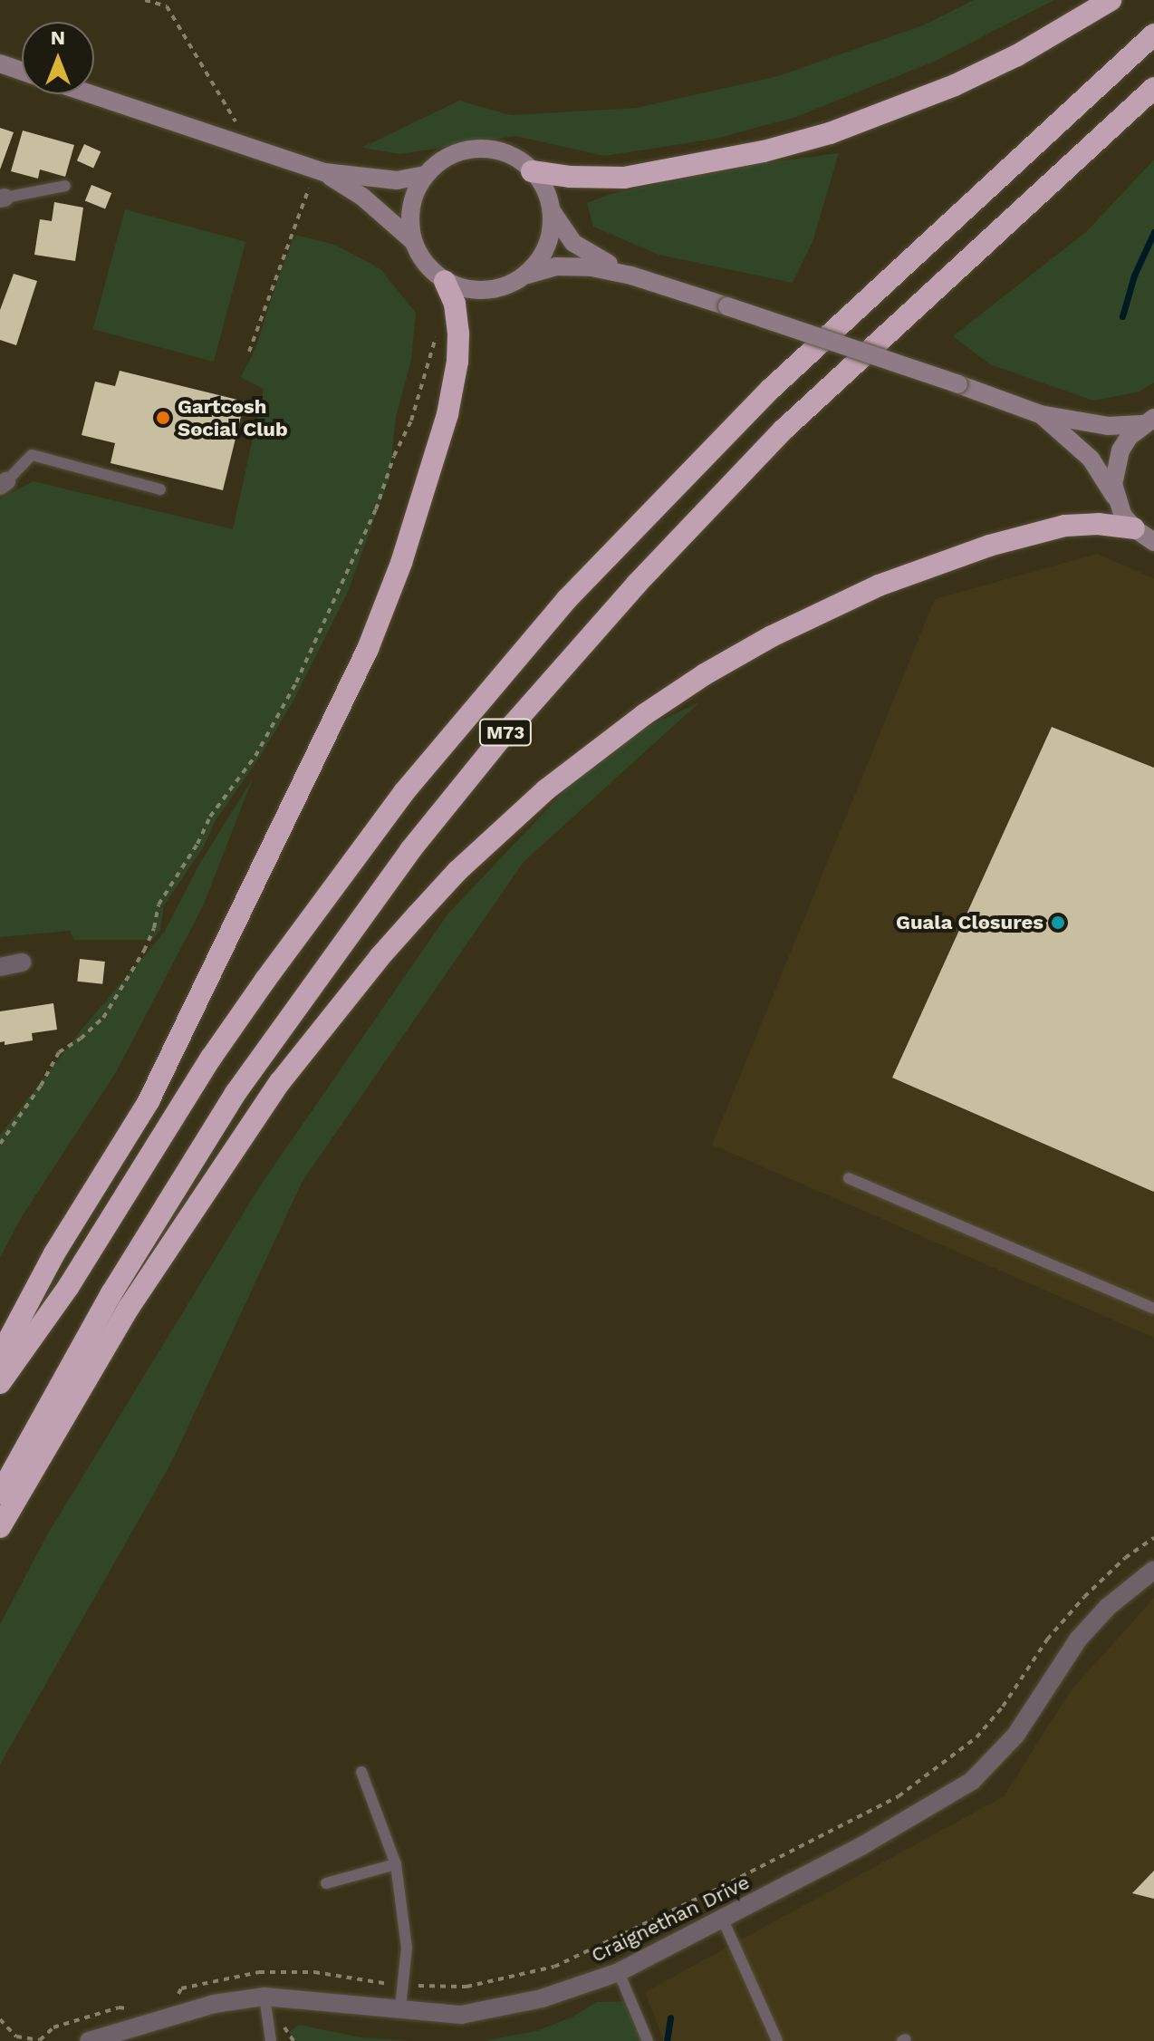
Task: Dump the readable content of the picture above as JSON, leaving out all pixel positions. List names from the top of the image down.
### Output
{
  "streets": {
    "highway": ["M73"],
    "street": ["Craignethan Drive"]
  },
  "places": ["Gartcosh Social Club", "Guala Closures"],
  "north": "top"
}
